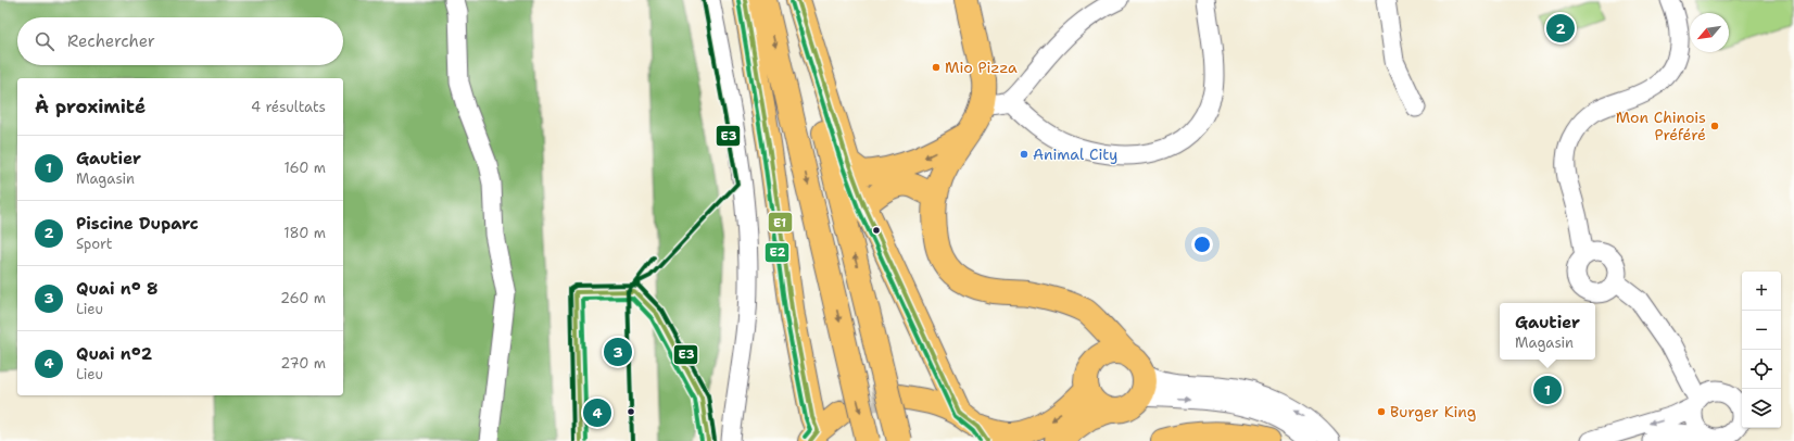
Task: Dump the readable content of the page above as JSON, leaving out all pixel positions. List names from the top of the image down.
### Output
{
  "places": [
    "Mio Pizza",
    "Mon Chinois Préféré",
    "Animal City",
    "Burger King"
  ],
  "lines": ["transit line E1", "transit line E2", "transit line E3"],
  "north": "bottom left",
  "page": {
    "pins": [
      "2",
      "3",
      "1",
      "4"
    ],
    "search": "Rechercher",
    "heading": ["À proximité", "4 résultats"],
    "list": [
      {
        "mark": "1",
        "name": "Gautier",
        "note": "Magasin",
        "value": "160 m"
      },
      {
        "mark": "2",
        "name": "Piscine Duparc",
        "note": "Sport",
        "value": "180 m"
      },
      {
        "mark": "3",
        "name": "Quai n° 8",
        "note": "Lieu",
        "value": "260 m"
      },
      {
        "mark": "4",
        "name": "Quai n°2",
        "note": "Lieu",
        "value": "270 m"
      }
    ],
    "map_buttons": ["+", "−"],
    "popup": ["Gautier", "Magasin"]
  }
}
